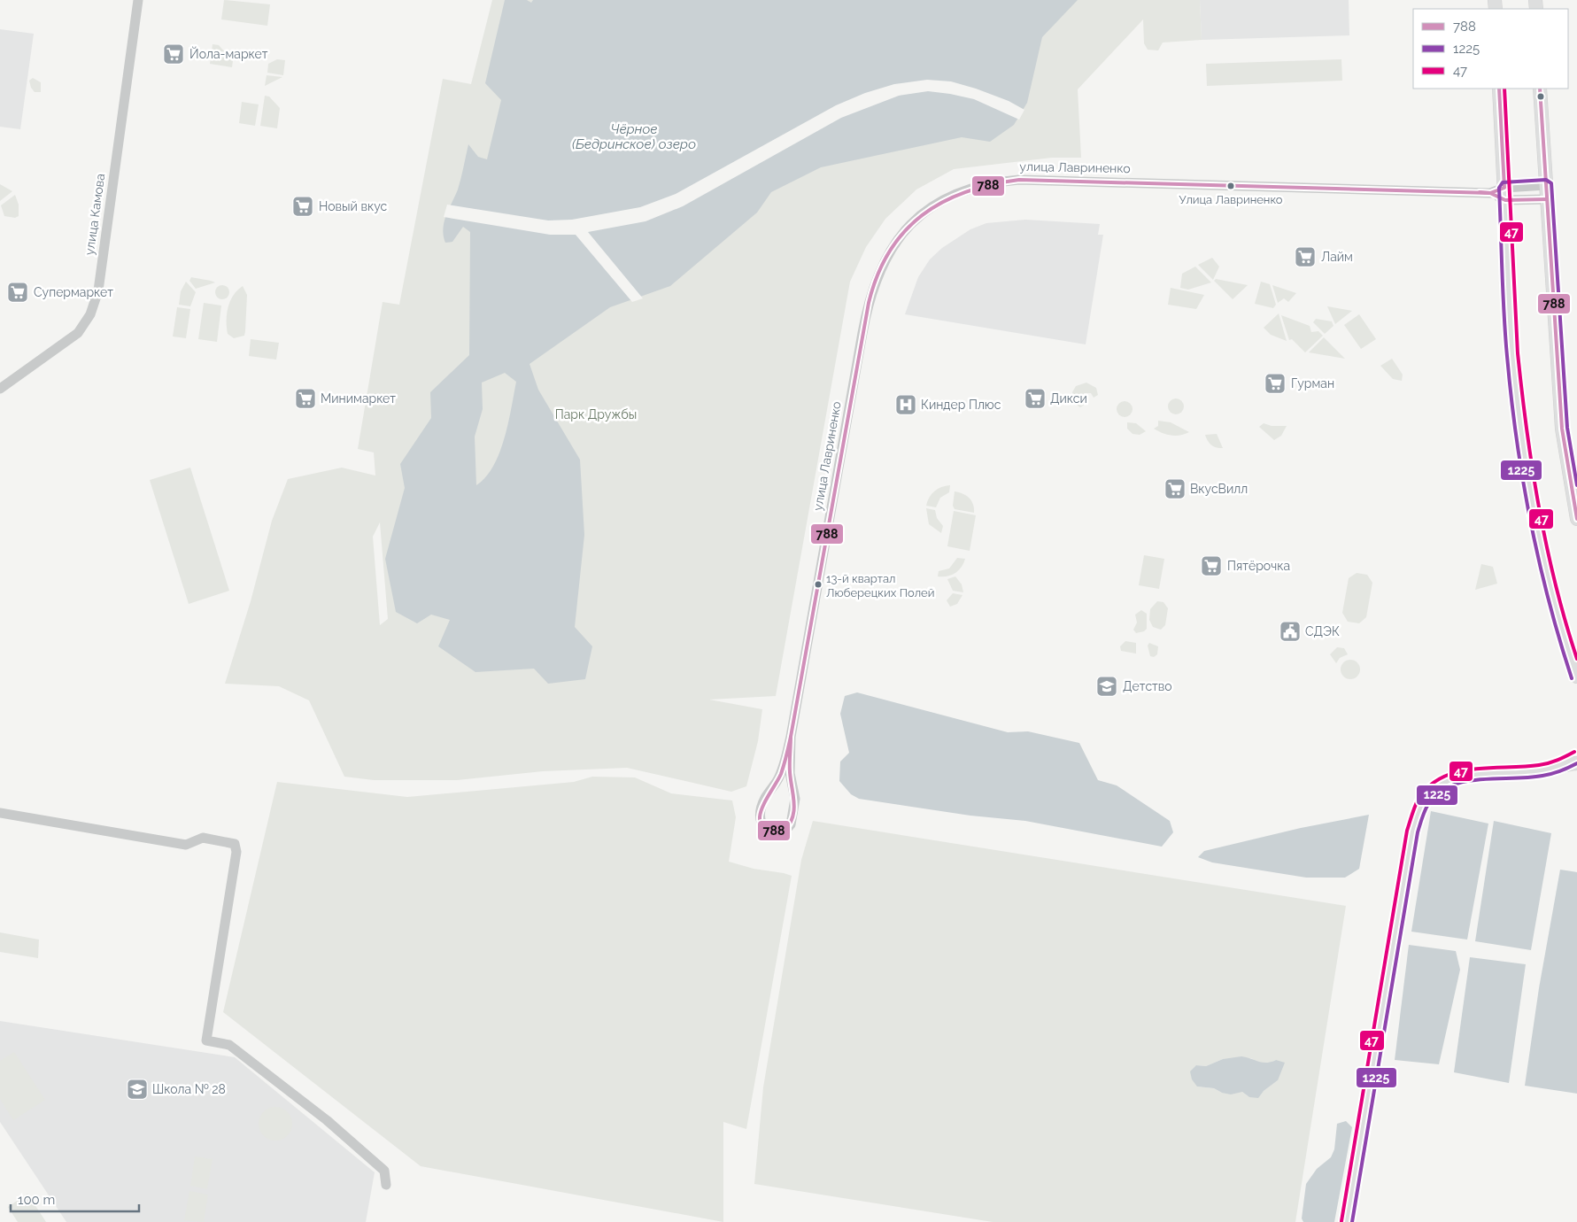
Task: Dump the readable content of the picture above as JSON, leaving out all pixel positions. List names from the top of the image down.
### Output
{
  "streets": {
    "street": ["улица Лавриненко", "улица Камова"]
  },
  "water": ["Чёрное (Бедринское) озеро"],
  "parks": ["Парк Дружбы"],
  "places": {
    "supermarket": [
      "Йола-маркет",
      "Новый вкус",
      "Лайм",
      "Супермаркет",
      "Гурман",
      "Минимаркет",
      "Дикси",
      "ВкусВилл",
      "Пятёрочка"
    ],
    "other": ["Улица Лавриненко", "13-й квартал Люберецких Полей"],
    "hospital": ["Киндер Плюс"],
    "public building": ["СДЭК"],
    "school or university": ["Детство", "Школа № 28"]
  },
  "lines": ["transit line 788", "transit line 47", "transit line 1225"],
  "legend": ["788", "1225", "47"],
  "scale_bar": "100 m"
}
